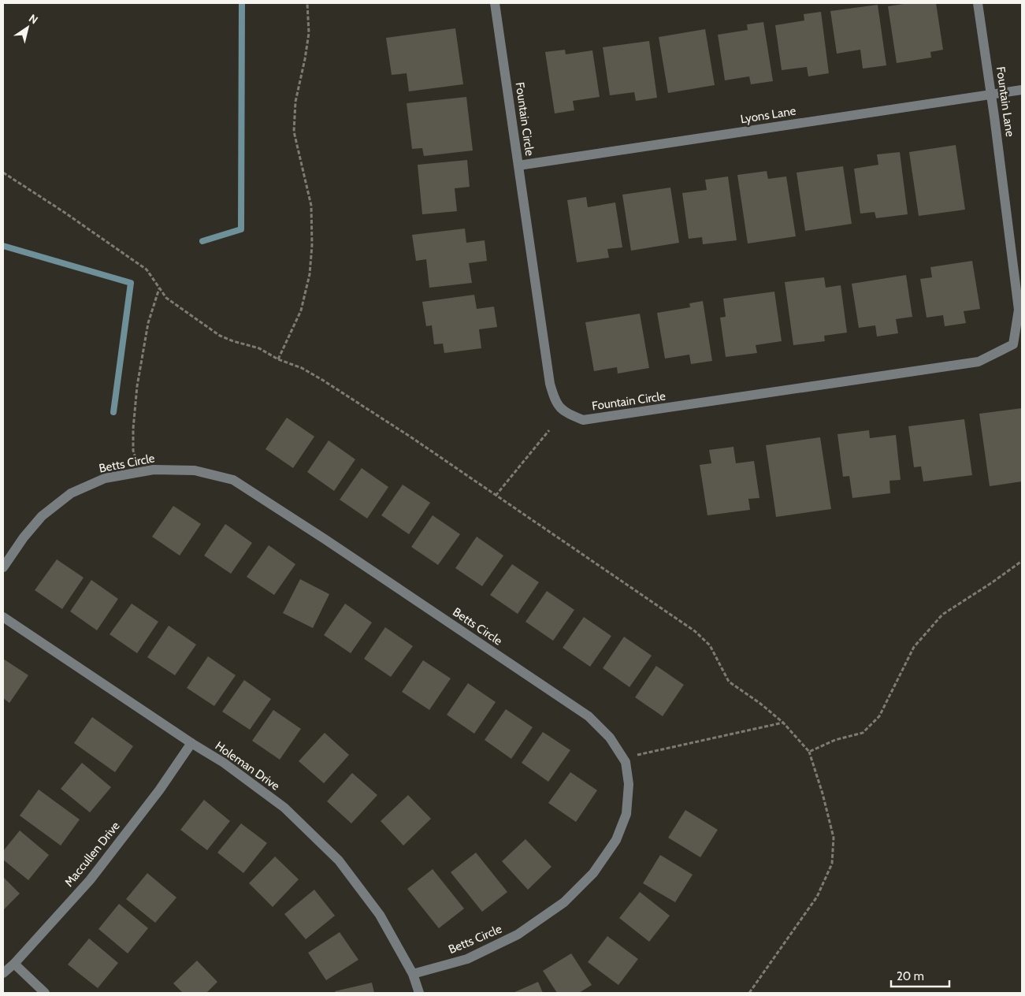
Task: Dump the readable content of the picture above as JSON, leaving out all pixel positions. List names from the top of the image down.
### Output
{
  "streets": {
    "street": [
      "Fountain Lane",
      "Lyons Lane",
      "Fountain Circle",
      "Betts Circle",
      "Holeman Drive",
      "Maccullen Drive"
    ]
  },
  "crossings": [
    ["Fountain Lane", "Lyons Lane"],
    ["Fountain Lane", "Fountain Circle"],
    ["Lyons Lane", "Fountain Circle"],
    ["Betts Circle", "Holeman Drive"],
    ["Holeman Drive", "Maccullen Drive"]
  ],
  "scale_bar": "20 m",
  "north": "top right"
}
